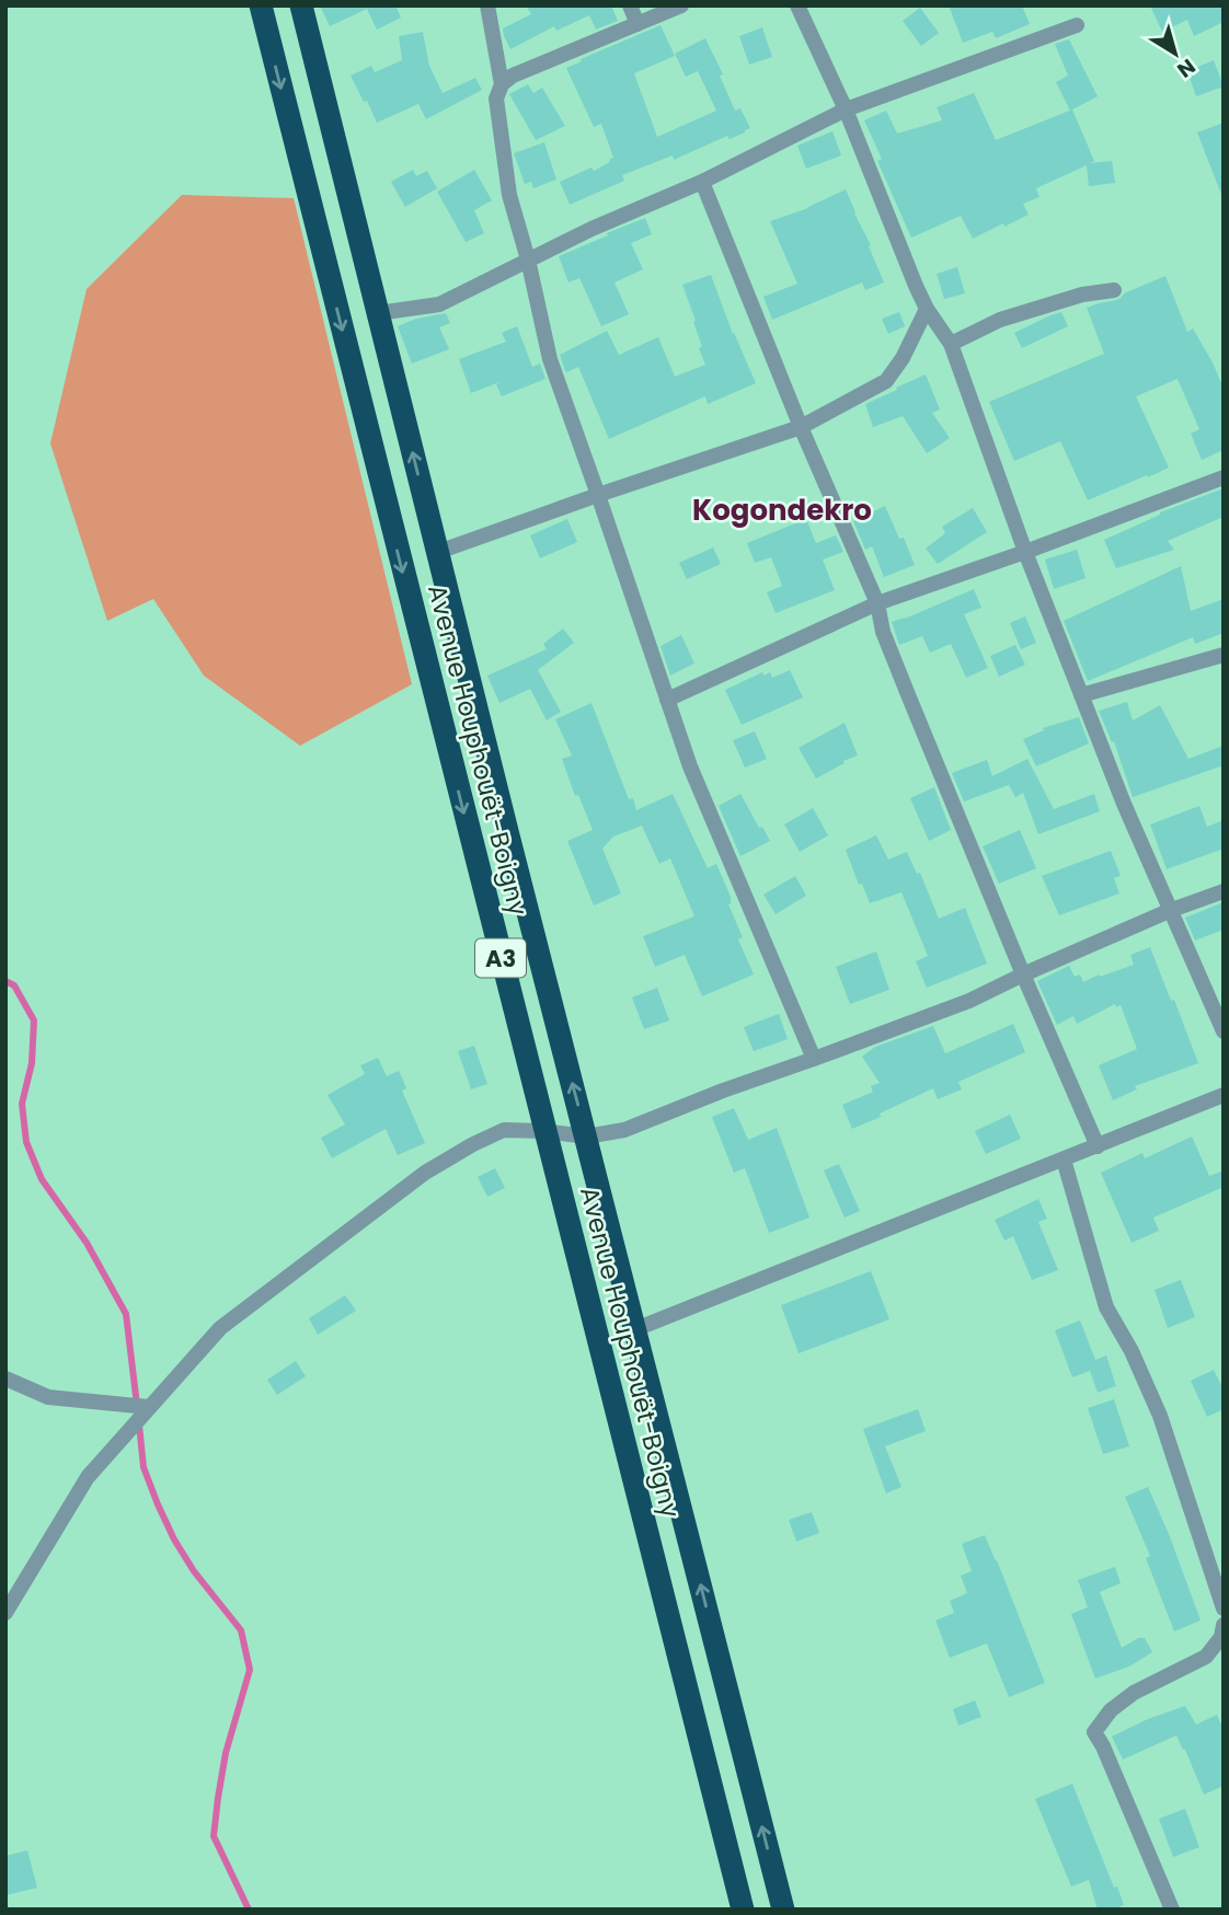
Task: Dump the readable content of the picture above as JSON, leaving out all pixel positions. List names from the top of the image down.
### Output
{
  "streets": {
    "highway": ["Avenue Houphouët-Boigny", "A3"]
  },
  "districts": ["Kogondekro"],
  "north": "bottom right"
}
